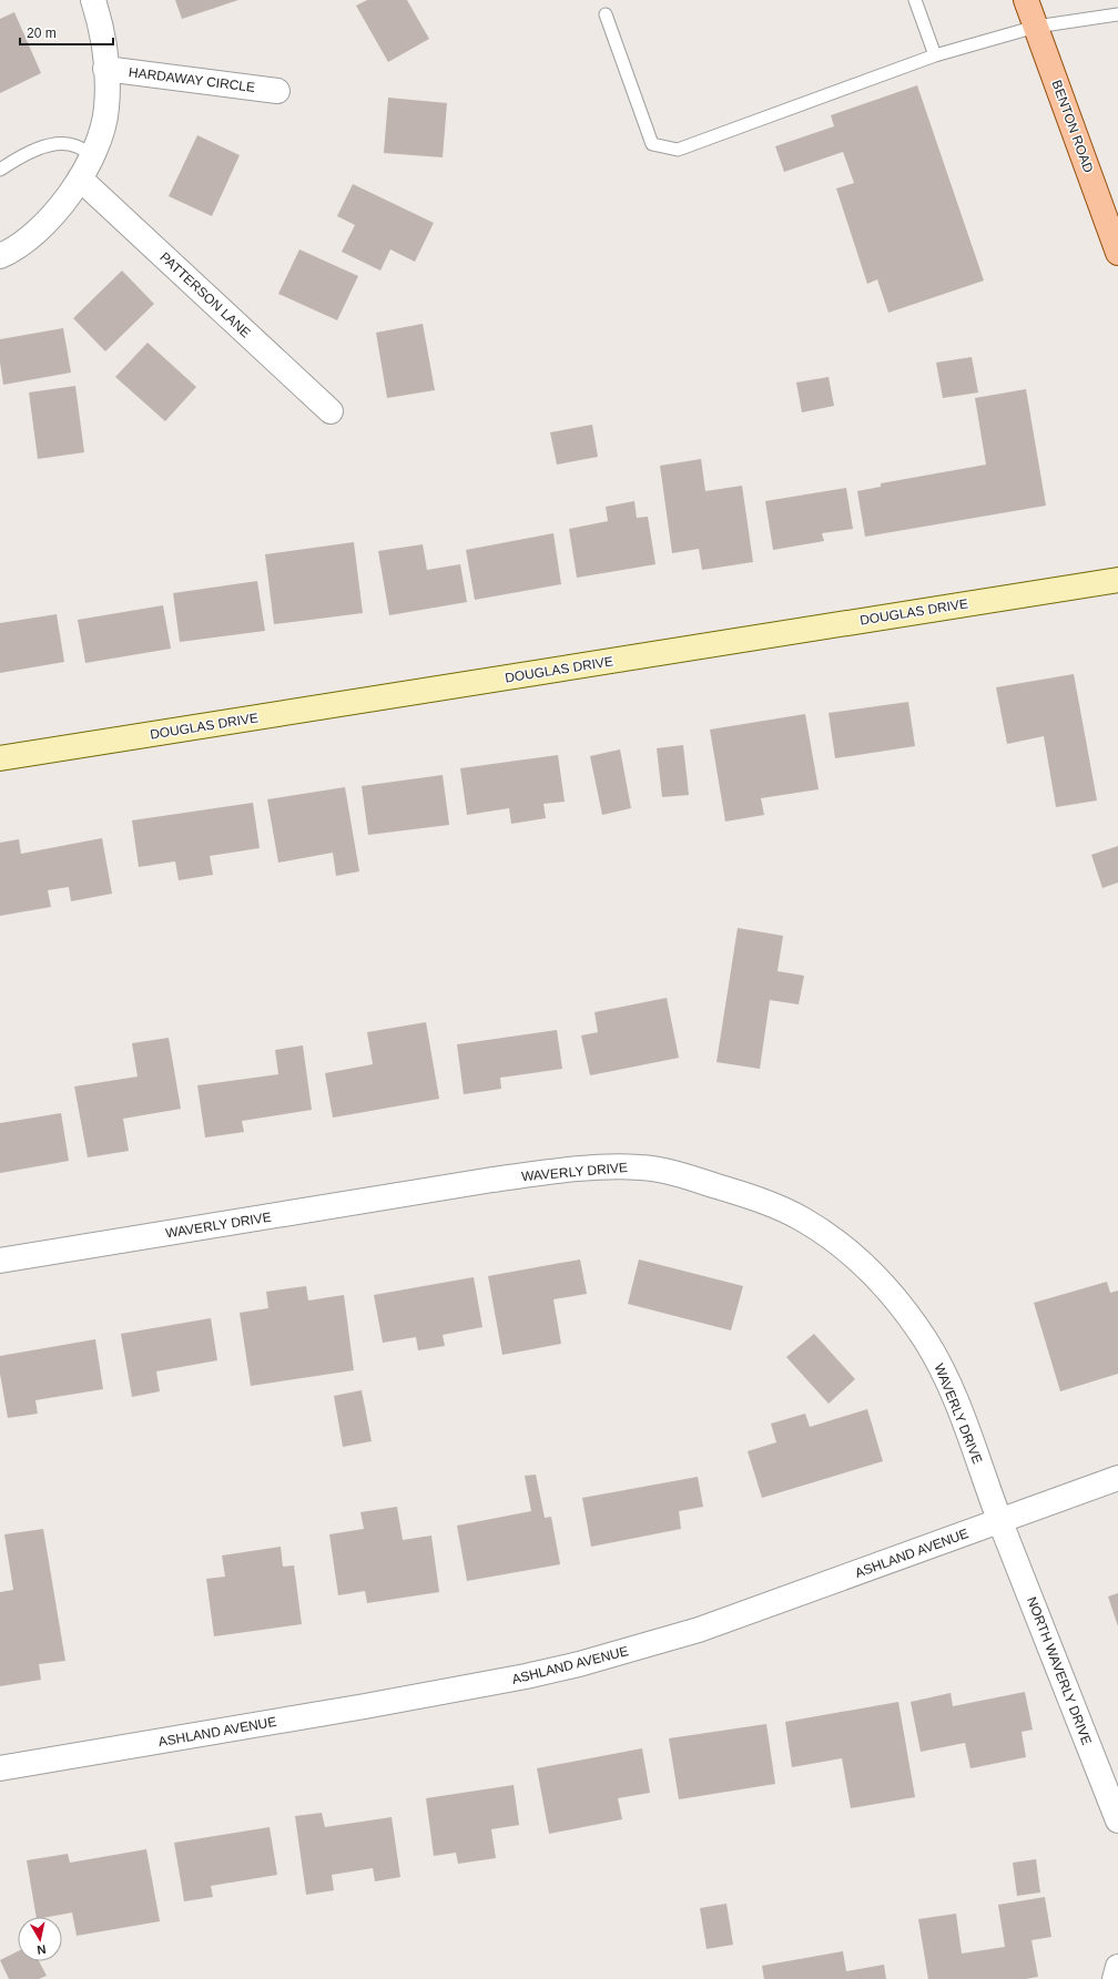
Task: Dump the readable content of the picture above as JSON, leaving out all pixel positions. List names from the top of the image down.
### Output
{
  "streets": {
    "main road": ["BENTON ROAD"],
    "street": [
      "HARDAWAY CIRCLE",
      "PATTERSON LANE",
      "DOUGLAS DRIVE",
      "WAVERLY DRIVE",
      "ASHLAND AVENUE",
      "NORTH WAVERLY DRIVE"
    ]
  },
  "crossings": [
    ["WAVERLY DRIVE", "ASHLAND AVENUE"],
    ["WAVERLY DRIVE", "NORTH WAVERLY DRIVE"],
    ["ASHLAND AVENUE", "NORTH WAVERLY DRIVE"]
  ],
  "scale_bar": "20 m",
  "north": "bottom"
}
